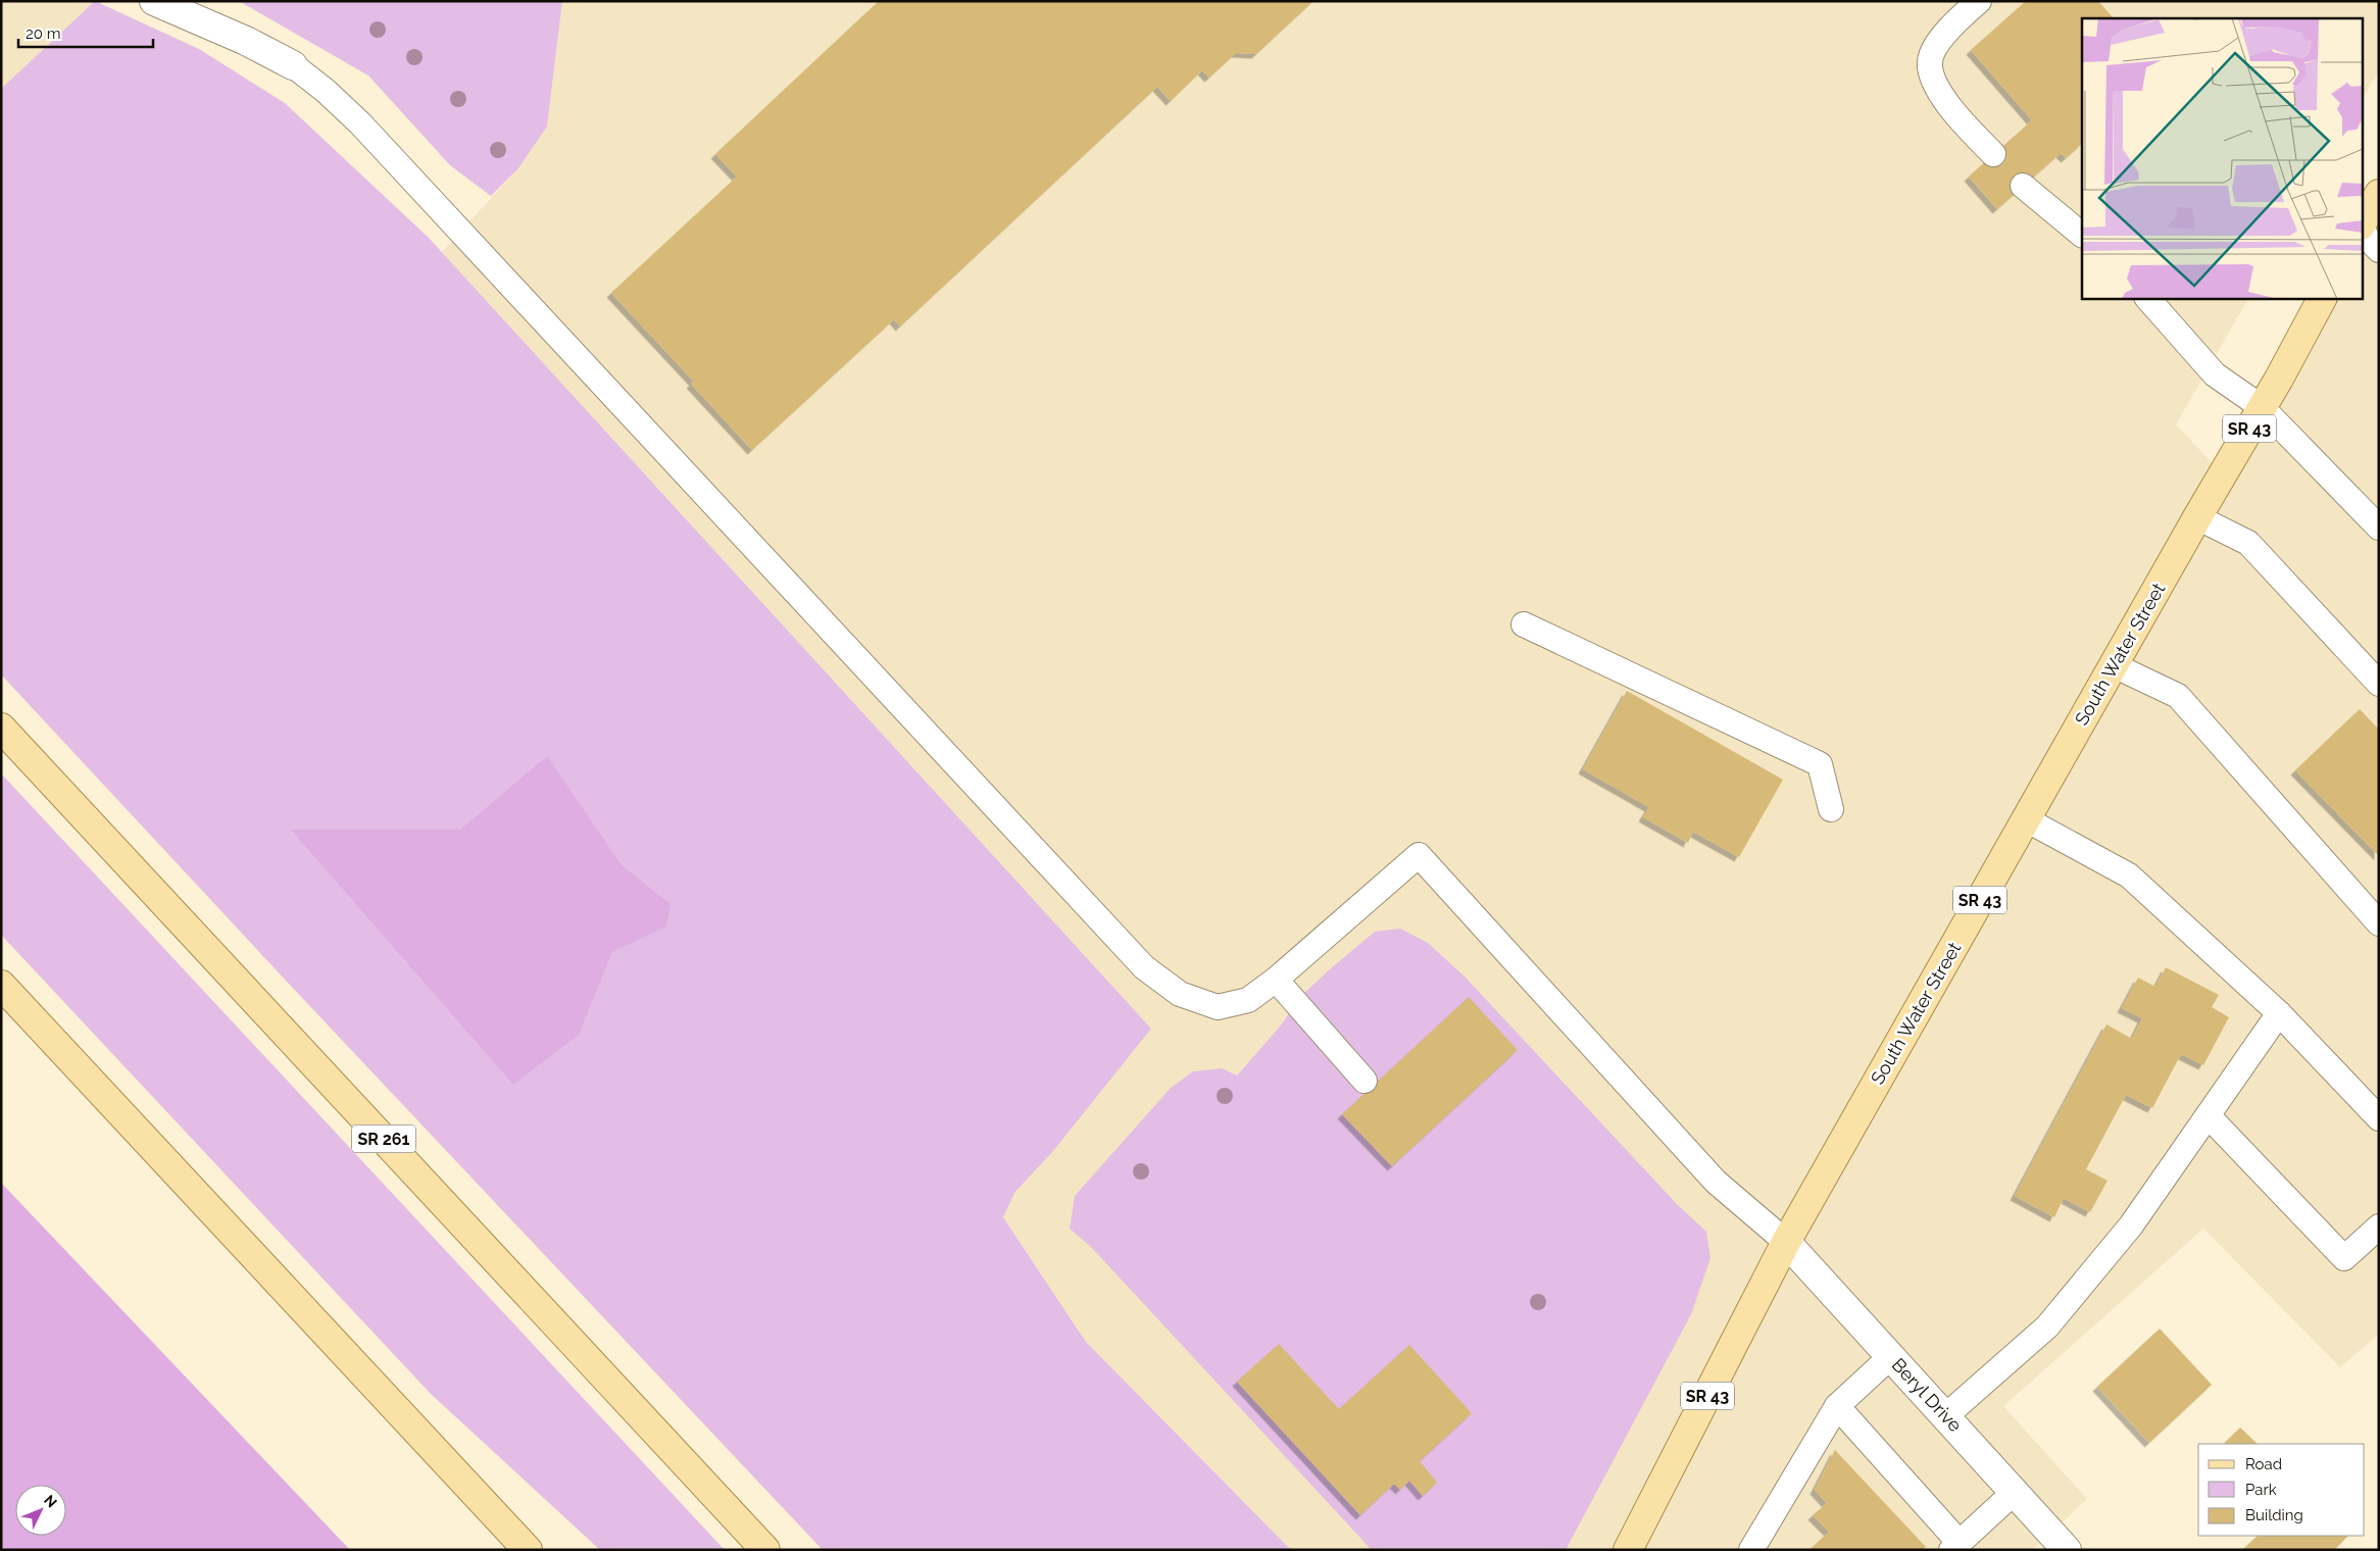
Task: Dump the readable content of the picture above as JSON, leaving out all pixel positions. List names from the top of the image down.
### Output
{
  "streets": {
    "main road": ["SR 43", "South Water Street", "SR 261"],
    "street": ["Beryl Drive"]
  },
  "crossings": [
    ["South Water Street", "Beryl Drive"]
  ],
  "legend": ["Road", "Park", "Building"],
  "scale_bar": "20 m",
  "north": "top right"
}
